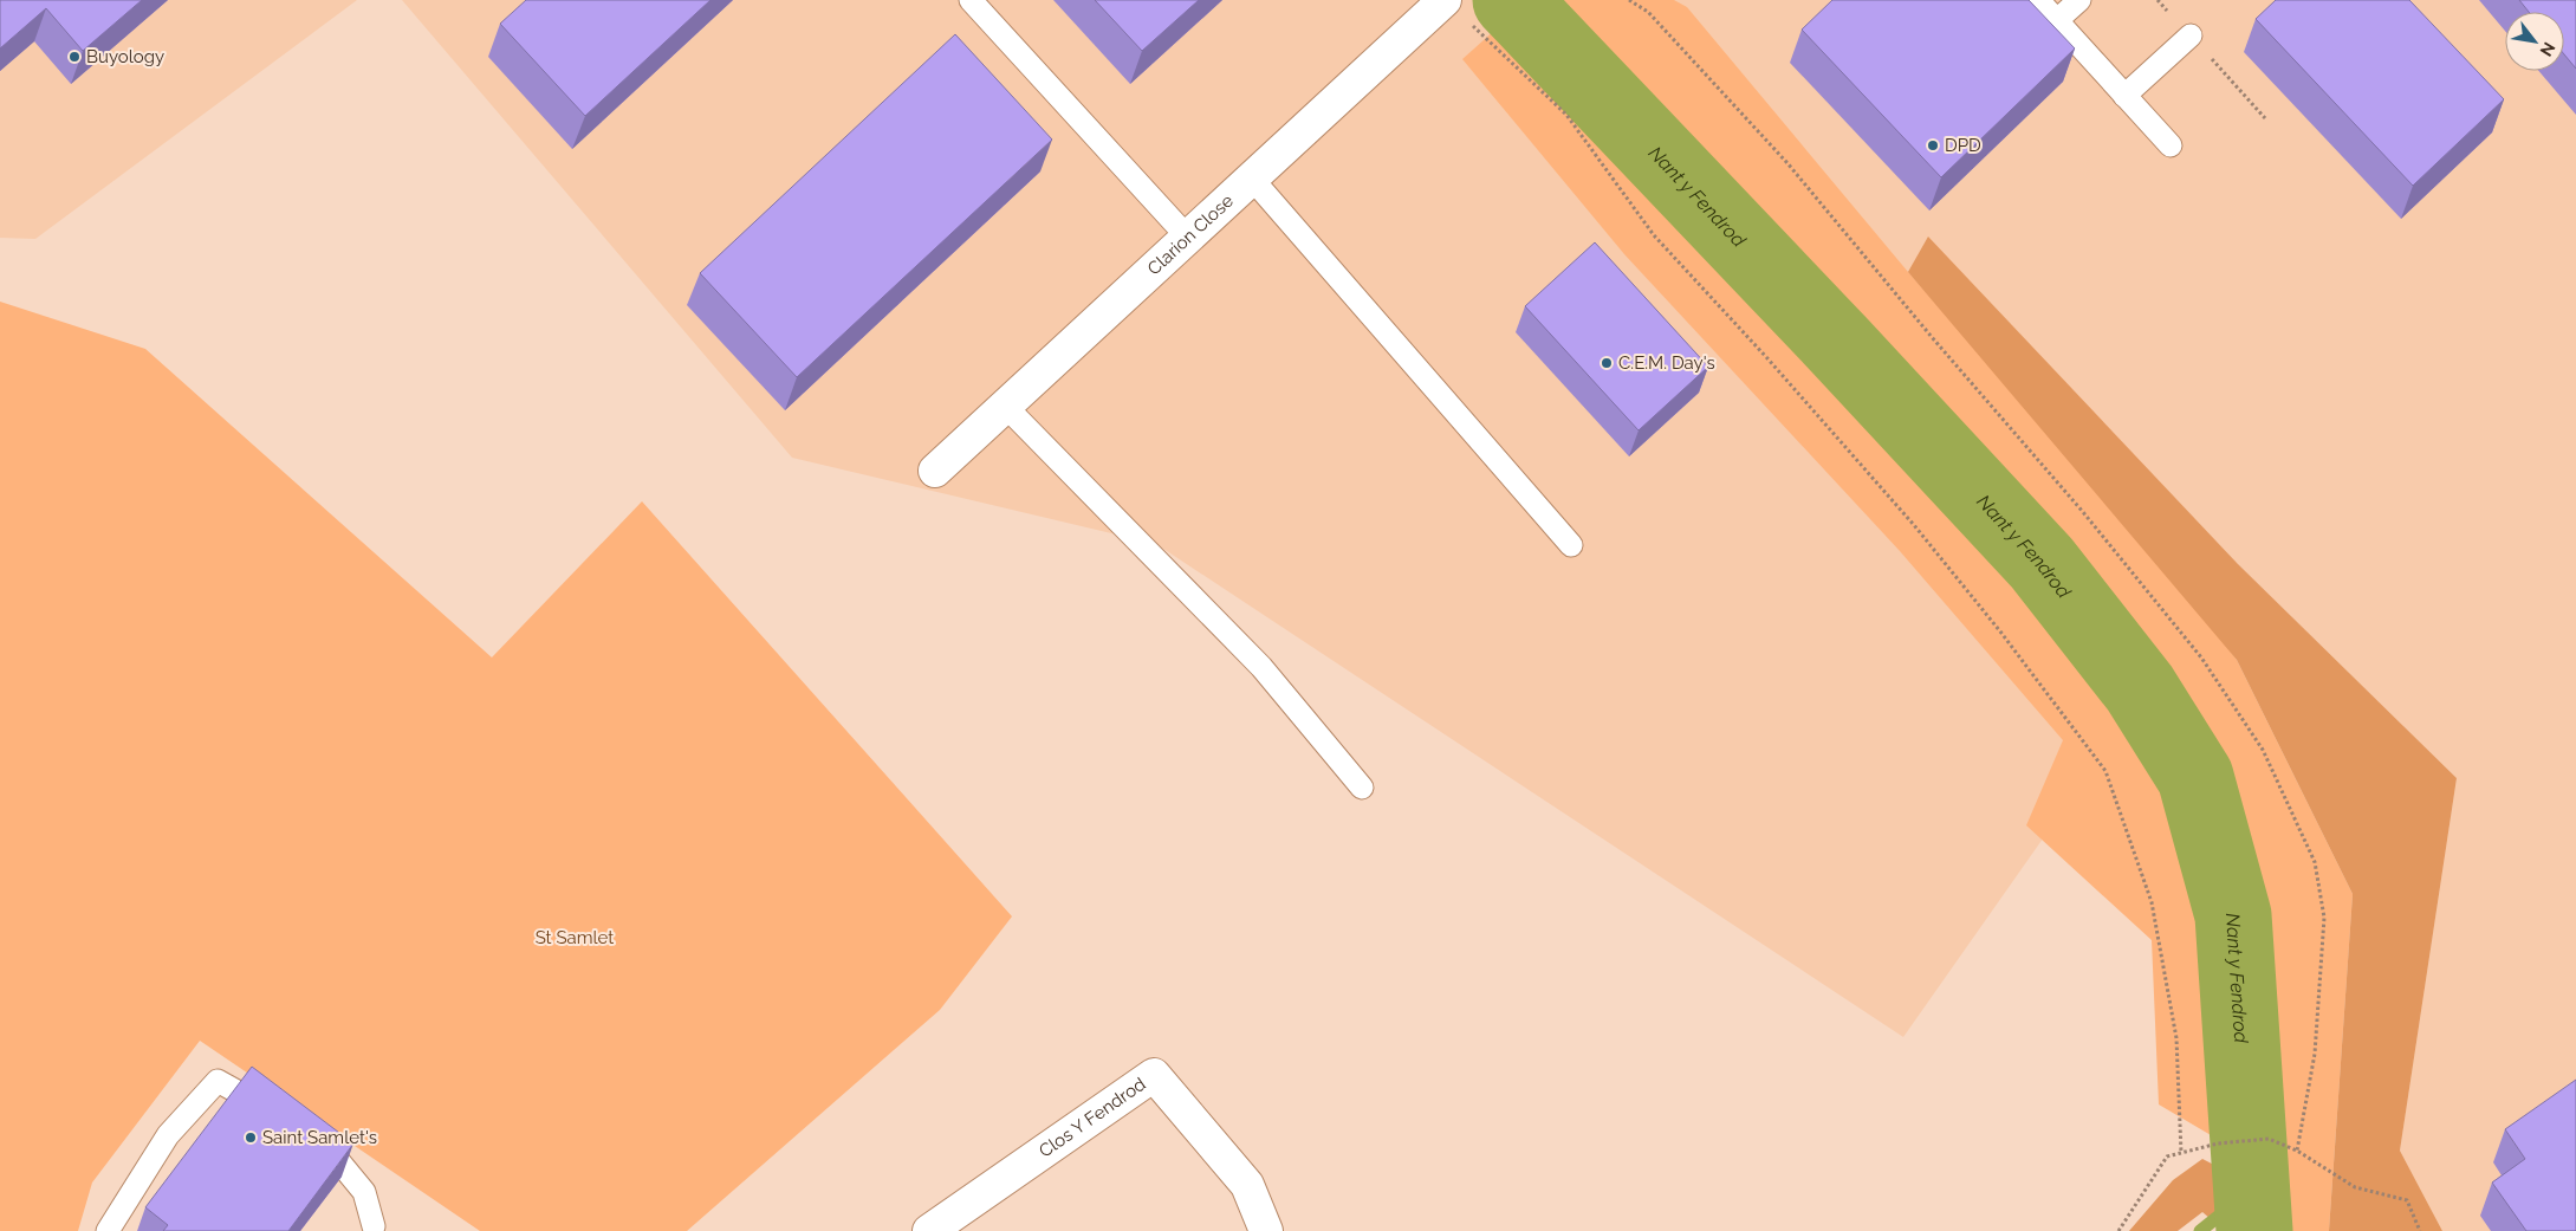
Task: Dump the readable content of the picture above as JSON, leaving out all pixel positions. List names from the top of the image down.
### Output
{
  "streets": {
    "street": ["Clarion Close", "Clos Y Fendrod"]
  },
  "water": ["Nant y Fendrod"],
  "parks": ["St Samlet"],
  "places": [
    "Buyology",
    "DPD",
    "C.E.M. Day's",
    "Saint Samlet's"
  ],
  "north": "bottom right"
}
